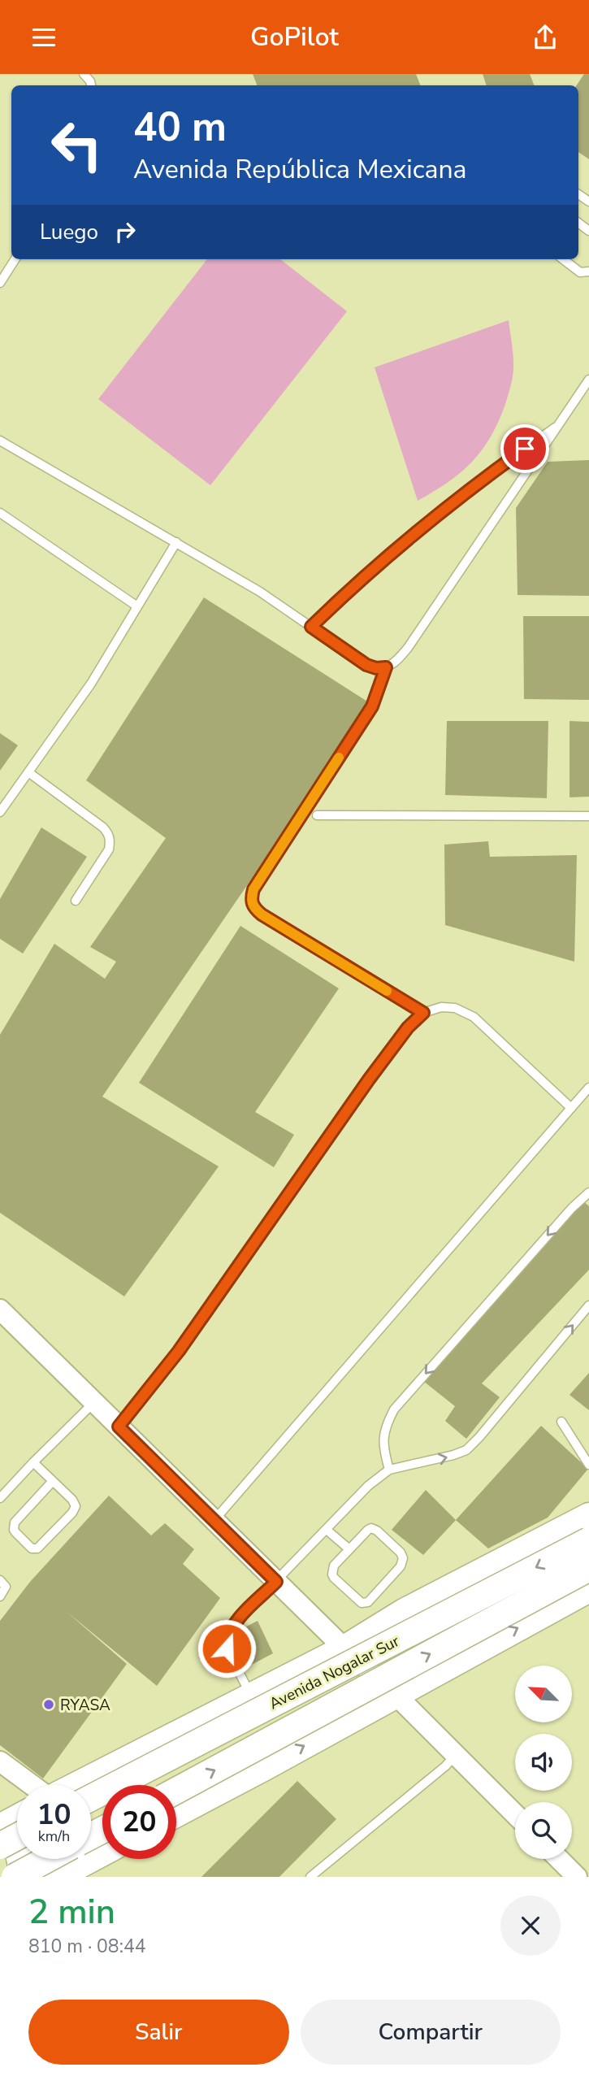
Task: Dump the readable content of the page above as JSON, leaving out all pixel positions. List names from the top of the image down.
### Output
{
  "streets": {
    "highway": ["Avenida Nogalar Sur"]
  },
  "places": ["RYASA"],
  "north": "top left",
  "page": {
    "header": "GoPilot",
    "turn": ["40 m", "Avenida República Mexicana"],
    "then": "Luego",
    "speed": "10 km/h",
    "limit": "20",
    "heading": ["2 min", "810 m · 08:44"],
    "buttons": ["Salir", "Compartir"]
  }
}
